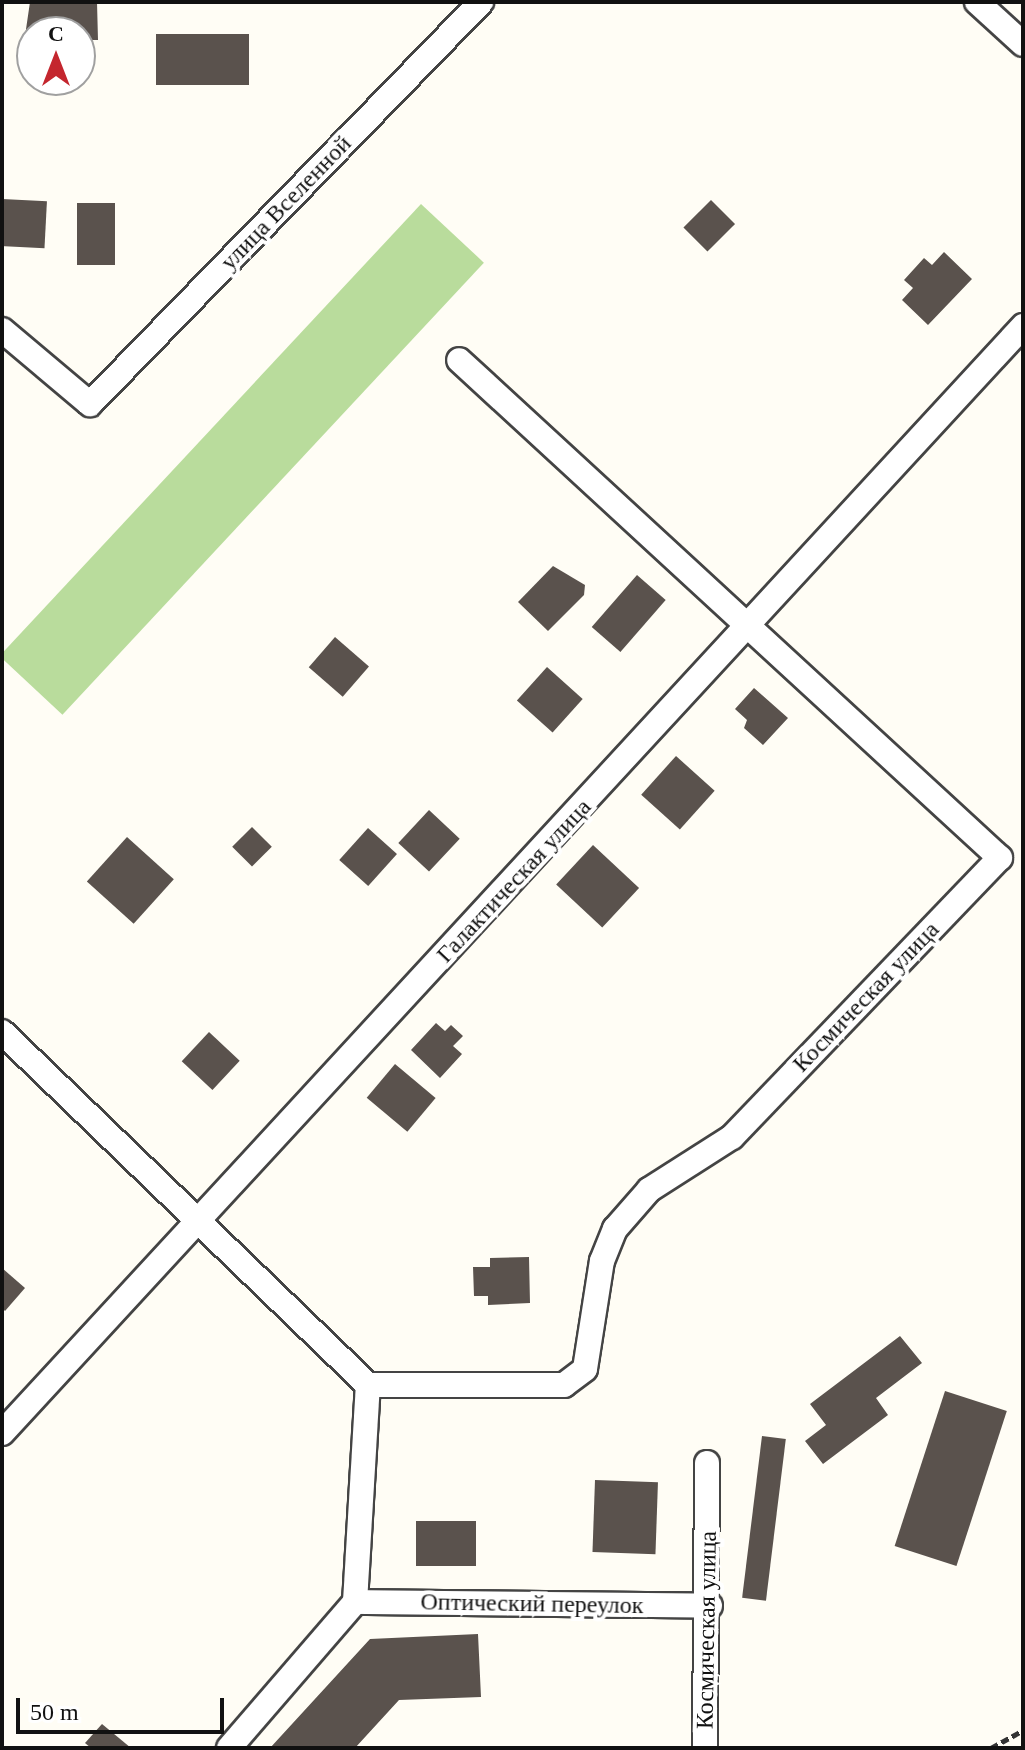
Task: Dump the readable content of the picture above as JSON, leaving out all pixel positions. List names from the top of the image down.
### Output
{
  "streets": {
    "street": [
      "улица Вселенной",
      "Галактическая улица",
      "Космическая улица",
      "Оптический переулок"
    ]
  },
  "crossings": [
    ["Галактическая улица", "Космическая улица"],
    ["Космическая улица", "Оптический переулок"]
  ],
  "scale_bar": "50 m",
  "north": "top"
}
